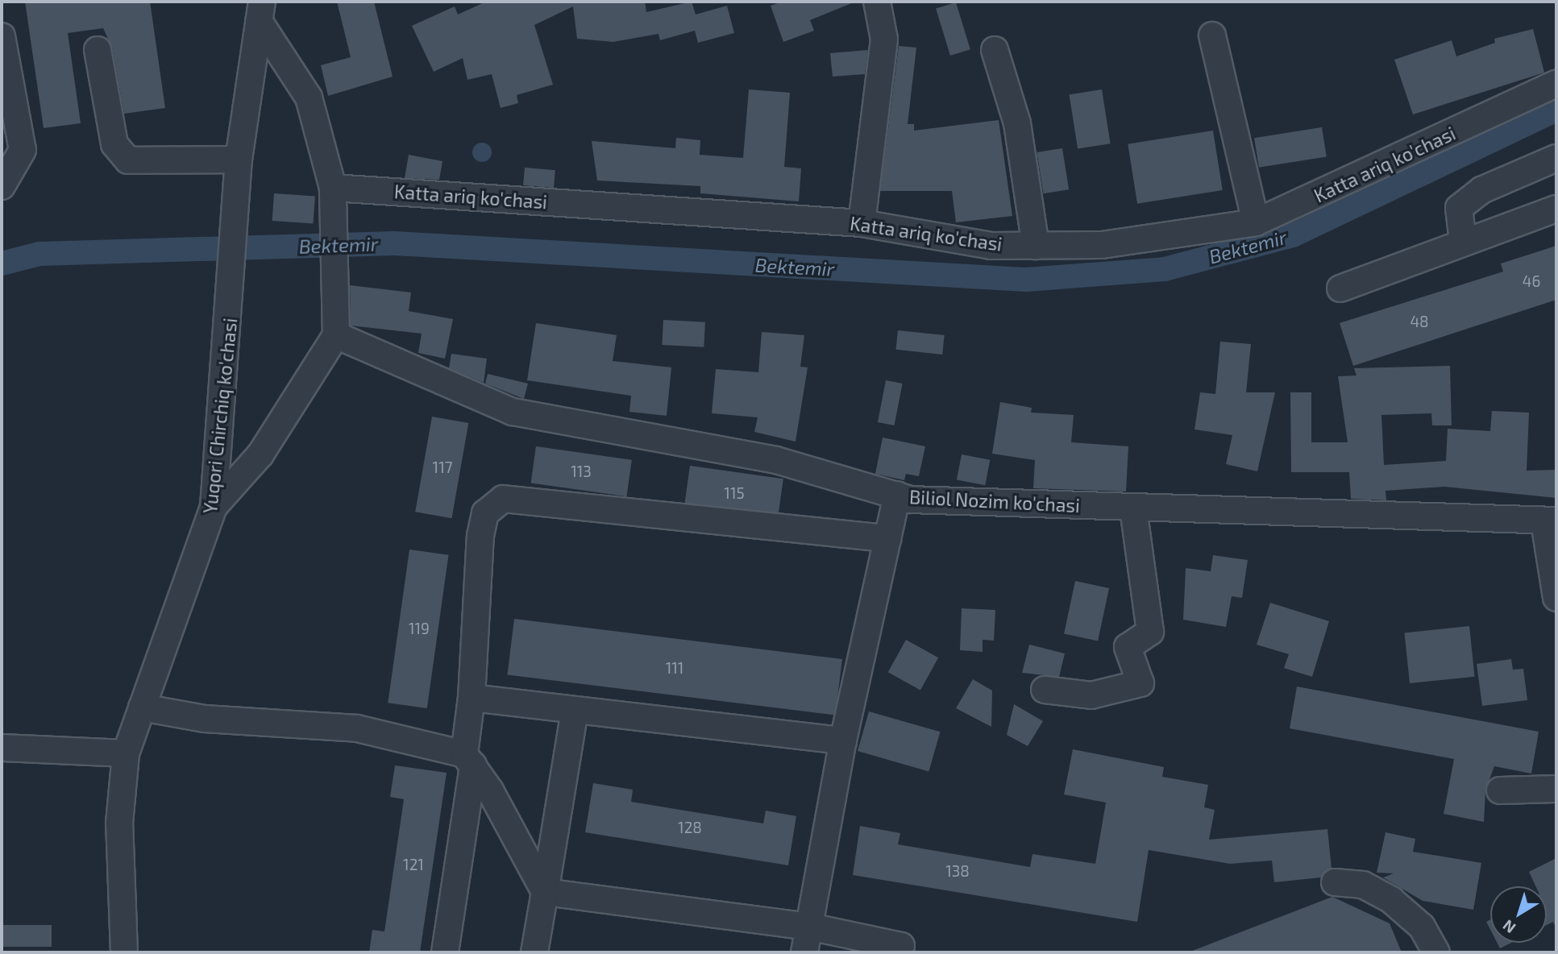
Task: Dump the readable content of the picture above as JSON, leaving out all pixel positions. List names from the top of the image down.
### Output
{
  "streets": {
    "street": ["Katta ariq ko'chasi", "Yuqori Chirchiq ko'chasi", "Biliol Nozim ko'chasi"]
  },
  "water": ["Bektemir"],
  "house_numbers": [
    "46",
    "48",
    "117",
    "113",
    "115",
    "119",
    "111",
    "128",
    "121",
    "138"
  ],
  "north": "bottom left"
}
